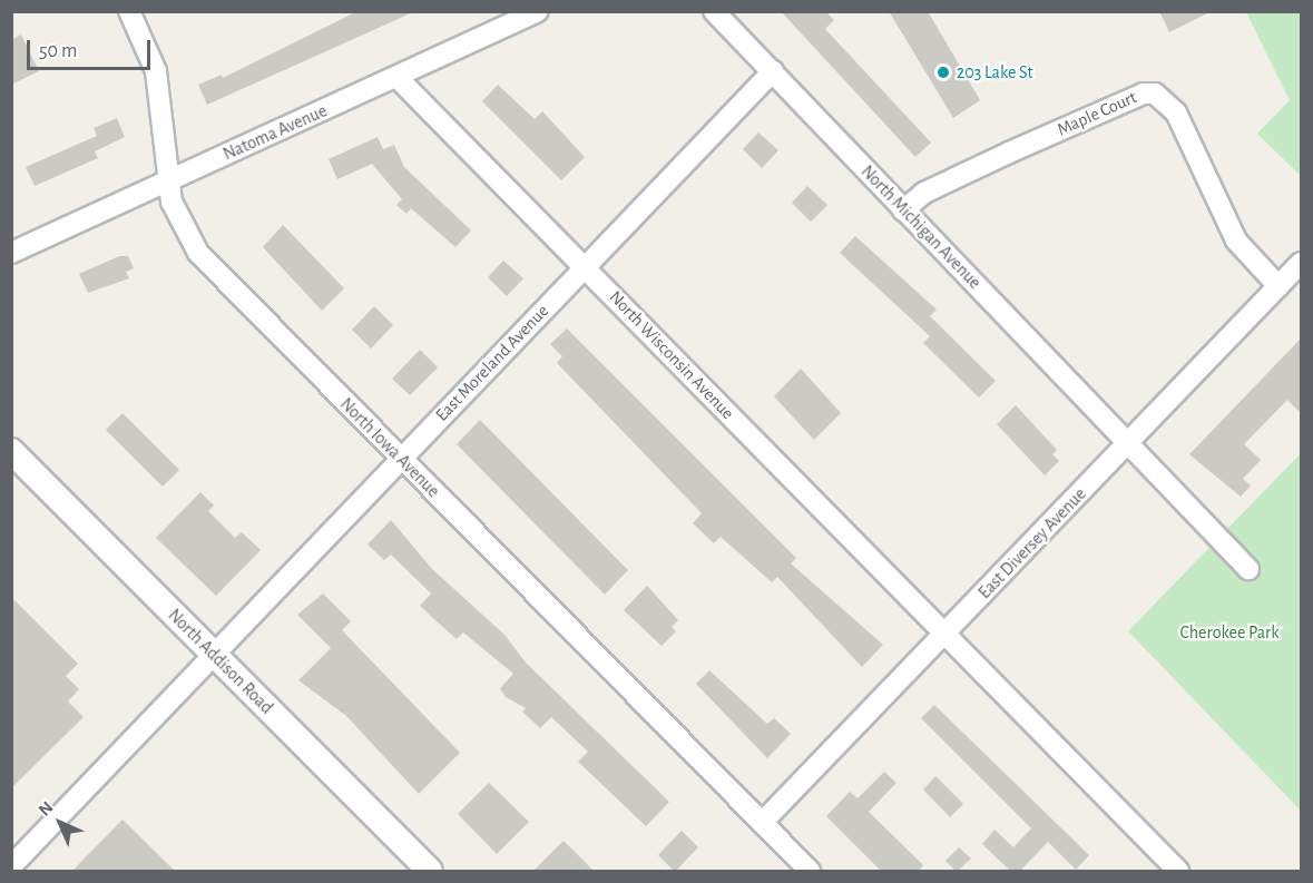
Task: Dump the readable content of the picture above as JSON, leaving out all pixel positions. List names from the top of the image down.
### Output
{
  "streets": {
    "street": [
      "Maple Court",
      "Natoma Avenue",
      "North Michigan Avenue",
      "North Wisconsin Avenue",
      "East Moreland Avenue",
      "North Iowa Avenue",
      "East Diversey Avenue",
      "North Addison Road"
    ]
  },
  "crossings": [
    ["Maple Court", "North Michigan Avenue"],
    ["Maple Court", "East Diversey Avenue"],
    ["Natoma Avenue", "North Wisconsin Avenue"],
    ["Natoma Avenue", "North Iowa Avenue"],
    ["North Michigan Avenue", "East Moreland Avenue"],
    ["North Michigan Avenue", "East Diversey Avenue"],
    ["North Wisconsin Avenue", "East Moreland Avenue"],
    ["North Wisconsin Avenue", "East Diversey Avenue"],
    ["East Moreland Avenue", "North Iowa Avenue"],
    ["East Moreland Avenue", "North Addison Road"],
    ["North Iowa Avenue", "East Diversey Avenue"]
  ],
  "parks": ["Cherokee Park"],
  "places": ["203 Lake St"],
  "scale_bar": "50 m",
  "north": "top left"
}
